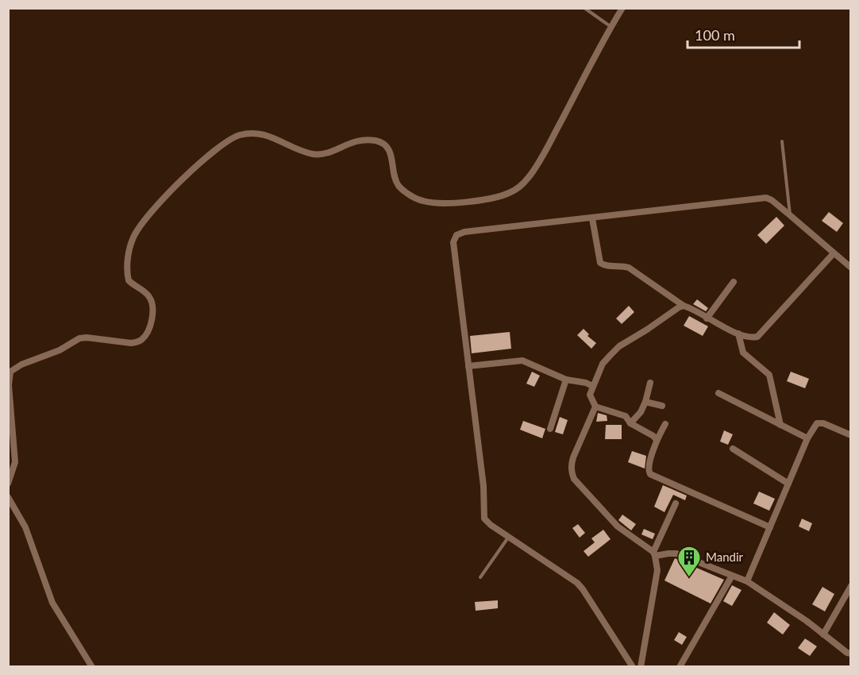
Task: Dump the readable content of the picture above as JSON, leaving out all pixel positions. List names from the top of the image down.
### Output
{
  "places": {
    "building": ["Mandir"]
  },
  "scale_bar": "100 m"
}
